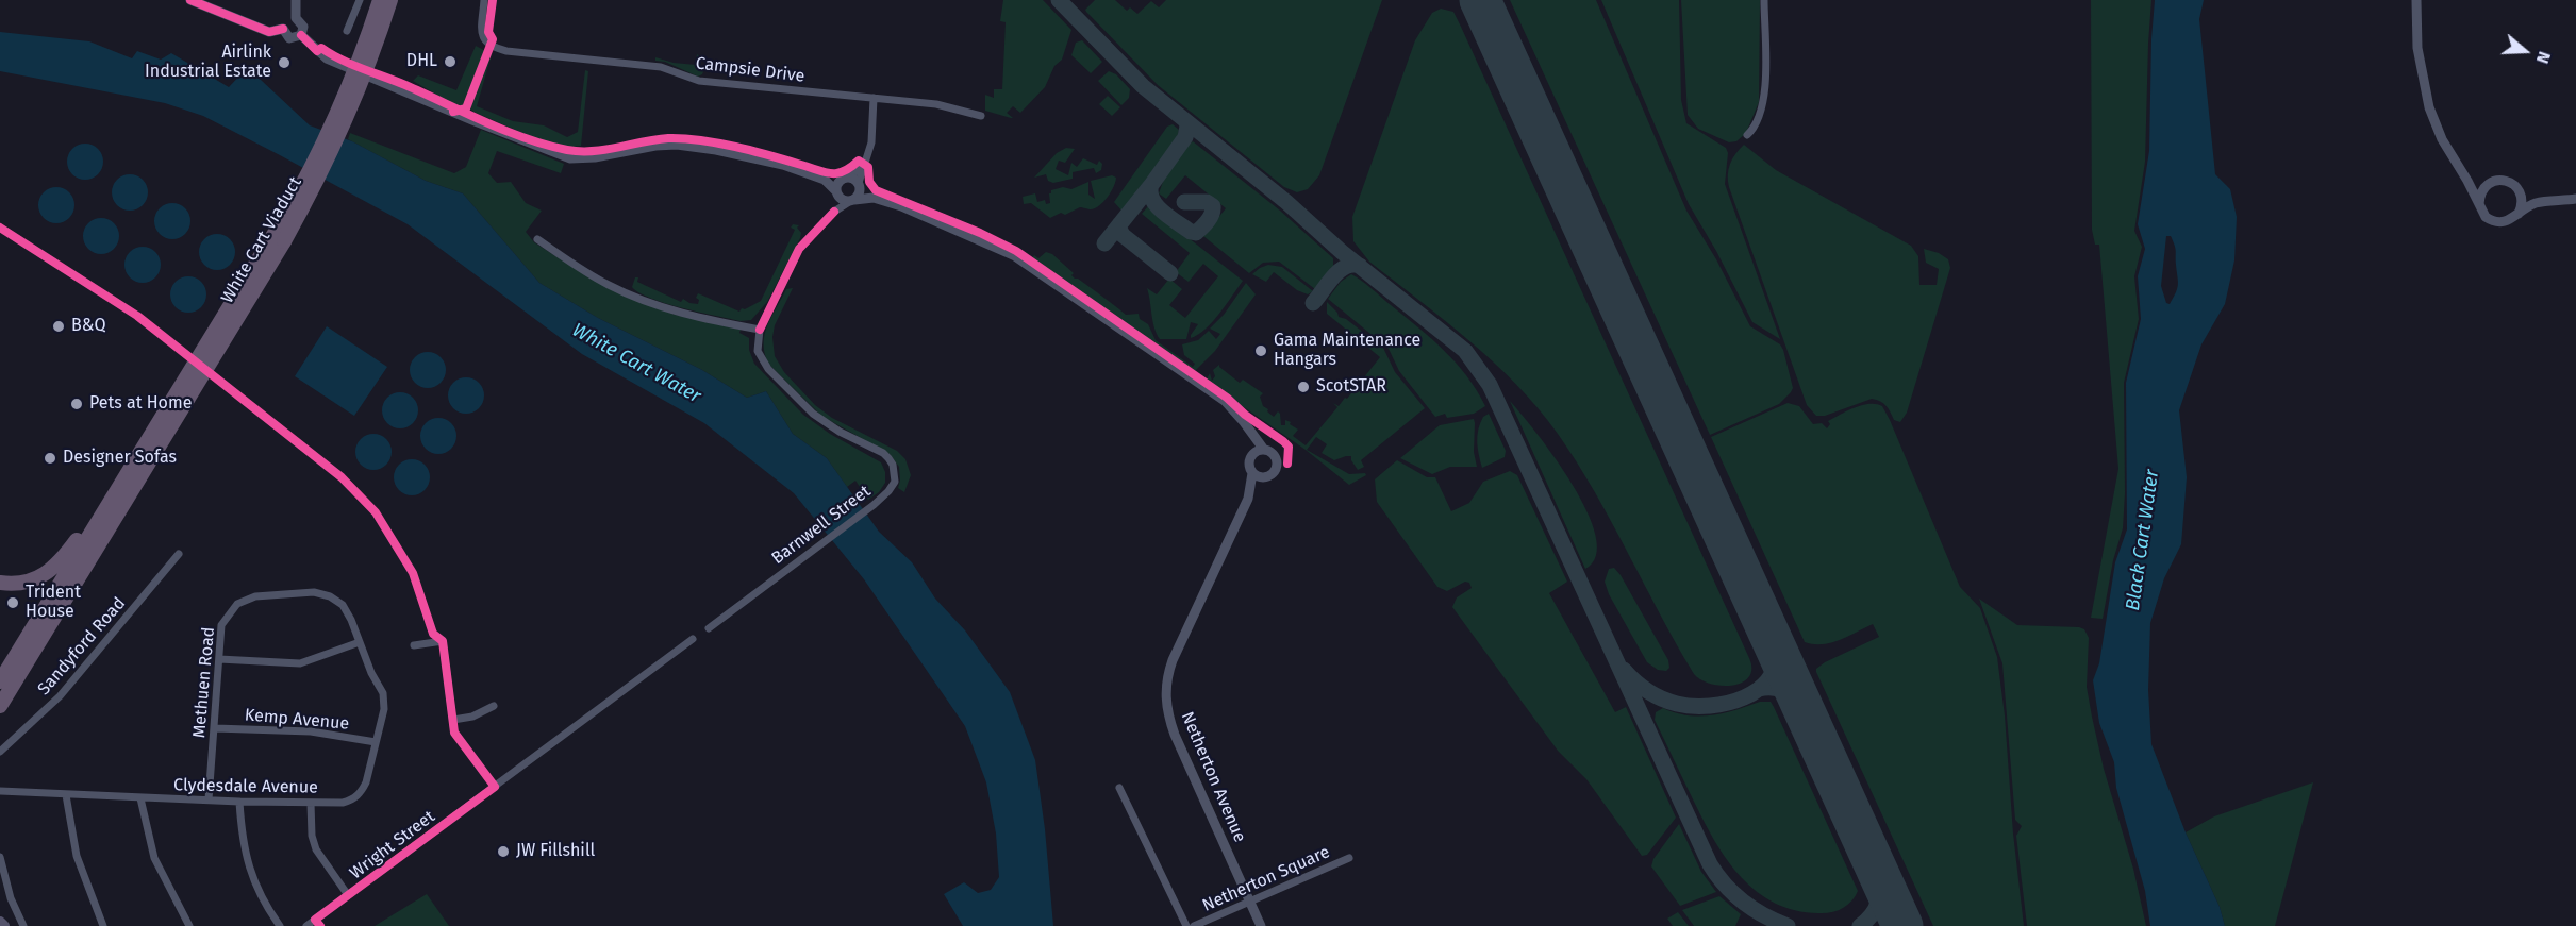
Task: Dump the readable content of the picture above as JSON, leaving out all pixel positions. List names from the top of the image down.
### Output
{
  "streets": {
    "highway": ["White Cart Viaduct"],
    "street": [
      "Campsie Drive",
      "Barnwell Street",
      "Sandyford Road",
      "Methuen Road",
      "Kemp Avenue",
      "Netherton Avenue",
      "Clydesdale Avenue",
      "Wright Street",
      "Netherton Square"
    ]
  },
  "crossings": [
    ["Methuen Road", "Kemp Avenue"],
    ["Methuen Road", "Clydesdale Avenue"],
    ["Kemp Avenue", "Clydesdale Avenue"],
    ["Netherton Avenue", "Netherton Square"]
  ],
  "water": ["White Cart Water", "Black Cart Water"],
  "places": [
    "DHL",
    "Airlink Industrial Estate",
    "B&Q",
    "Gama Maintenance Hangars",
    "ScotSTAR",
    "Pets at Home",
    "Designer Sofas",
    "Trident House",
    "JW Fillshill"
  ],
  "north": "right"
}
